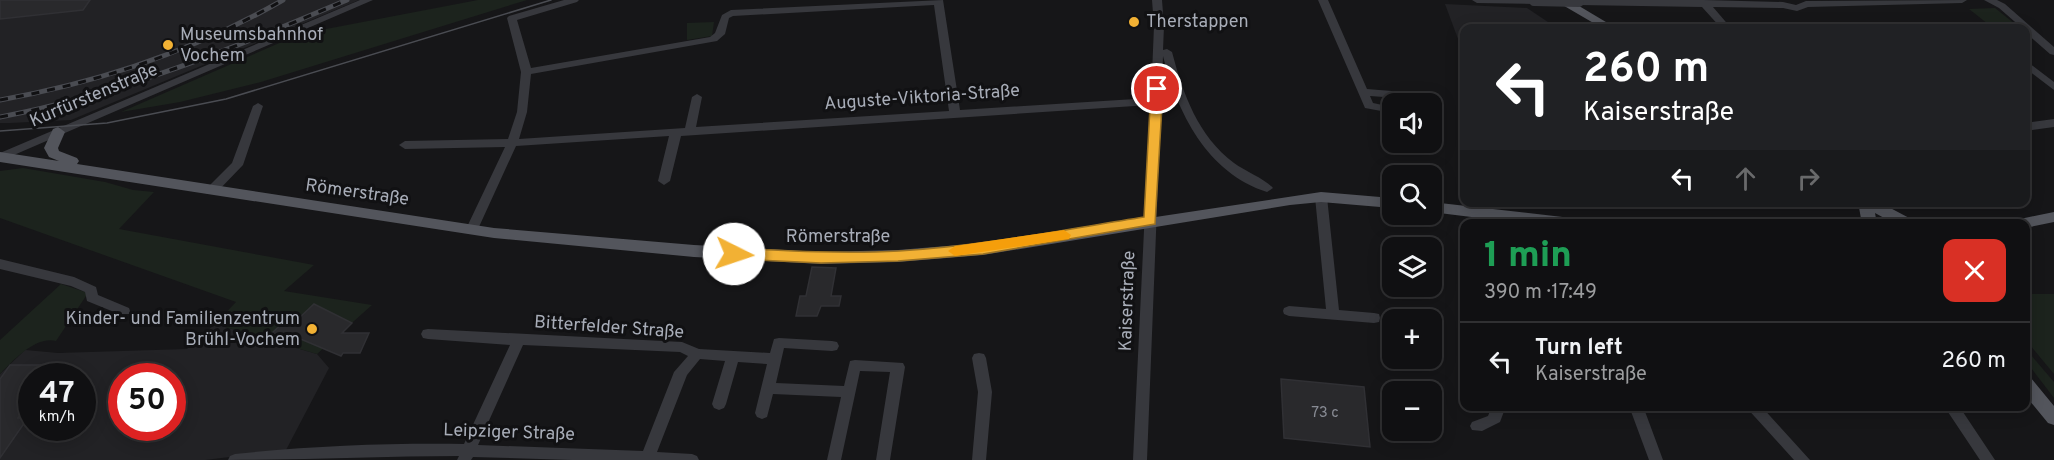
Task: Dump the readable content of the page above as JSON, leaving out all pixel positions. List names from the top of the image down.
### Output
{
  "streets": {
    "main road": ["Römerstraße"],
    "street": [
      "Kurfürstenstraße",
      "Auguste-Viktoria-Straße",
      "Kaiserstraße",
      "Bitterfelder Straße",
      "Leipziger Straße"
    ]
  },
  "crossings": [
    ["Kurfürstenstraße", "Römerstraße"],
    ["Auguste-Viktoria-Straße", "Kaiserstraße"],
    ["Römerstraße", "Kaiserstraße"],
    ["Bitterfelder Straße", "Leipziger Straße"]
  ],
  "places": ["Therstappen", "Museumsbahnhof Vochem", "Kinder- und Familienzentrum Brühl-Vochem"],
  "house_numbers": ["73 c"],
  "page": {
    "turn": ["260 m", "Kaiserstraße"],
    "map_buttons": ["+", "−"],
    "heading": ["1 min", "390 m · 17:49"],
    "list": [
      {
        "name": "Turn left",
        "note": "Kaiserstraße",
        "value": "260 m"
      }
    ],
    "speed": "47 km/h",
    "limit": "50"
  }
}
